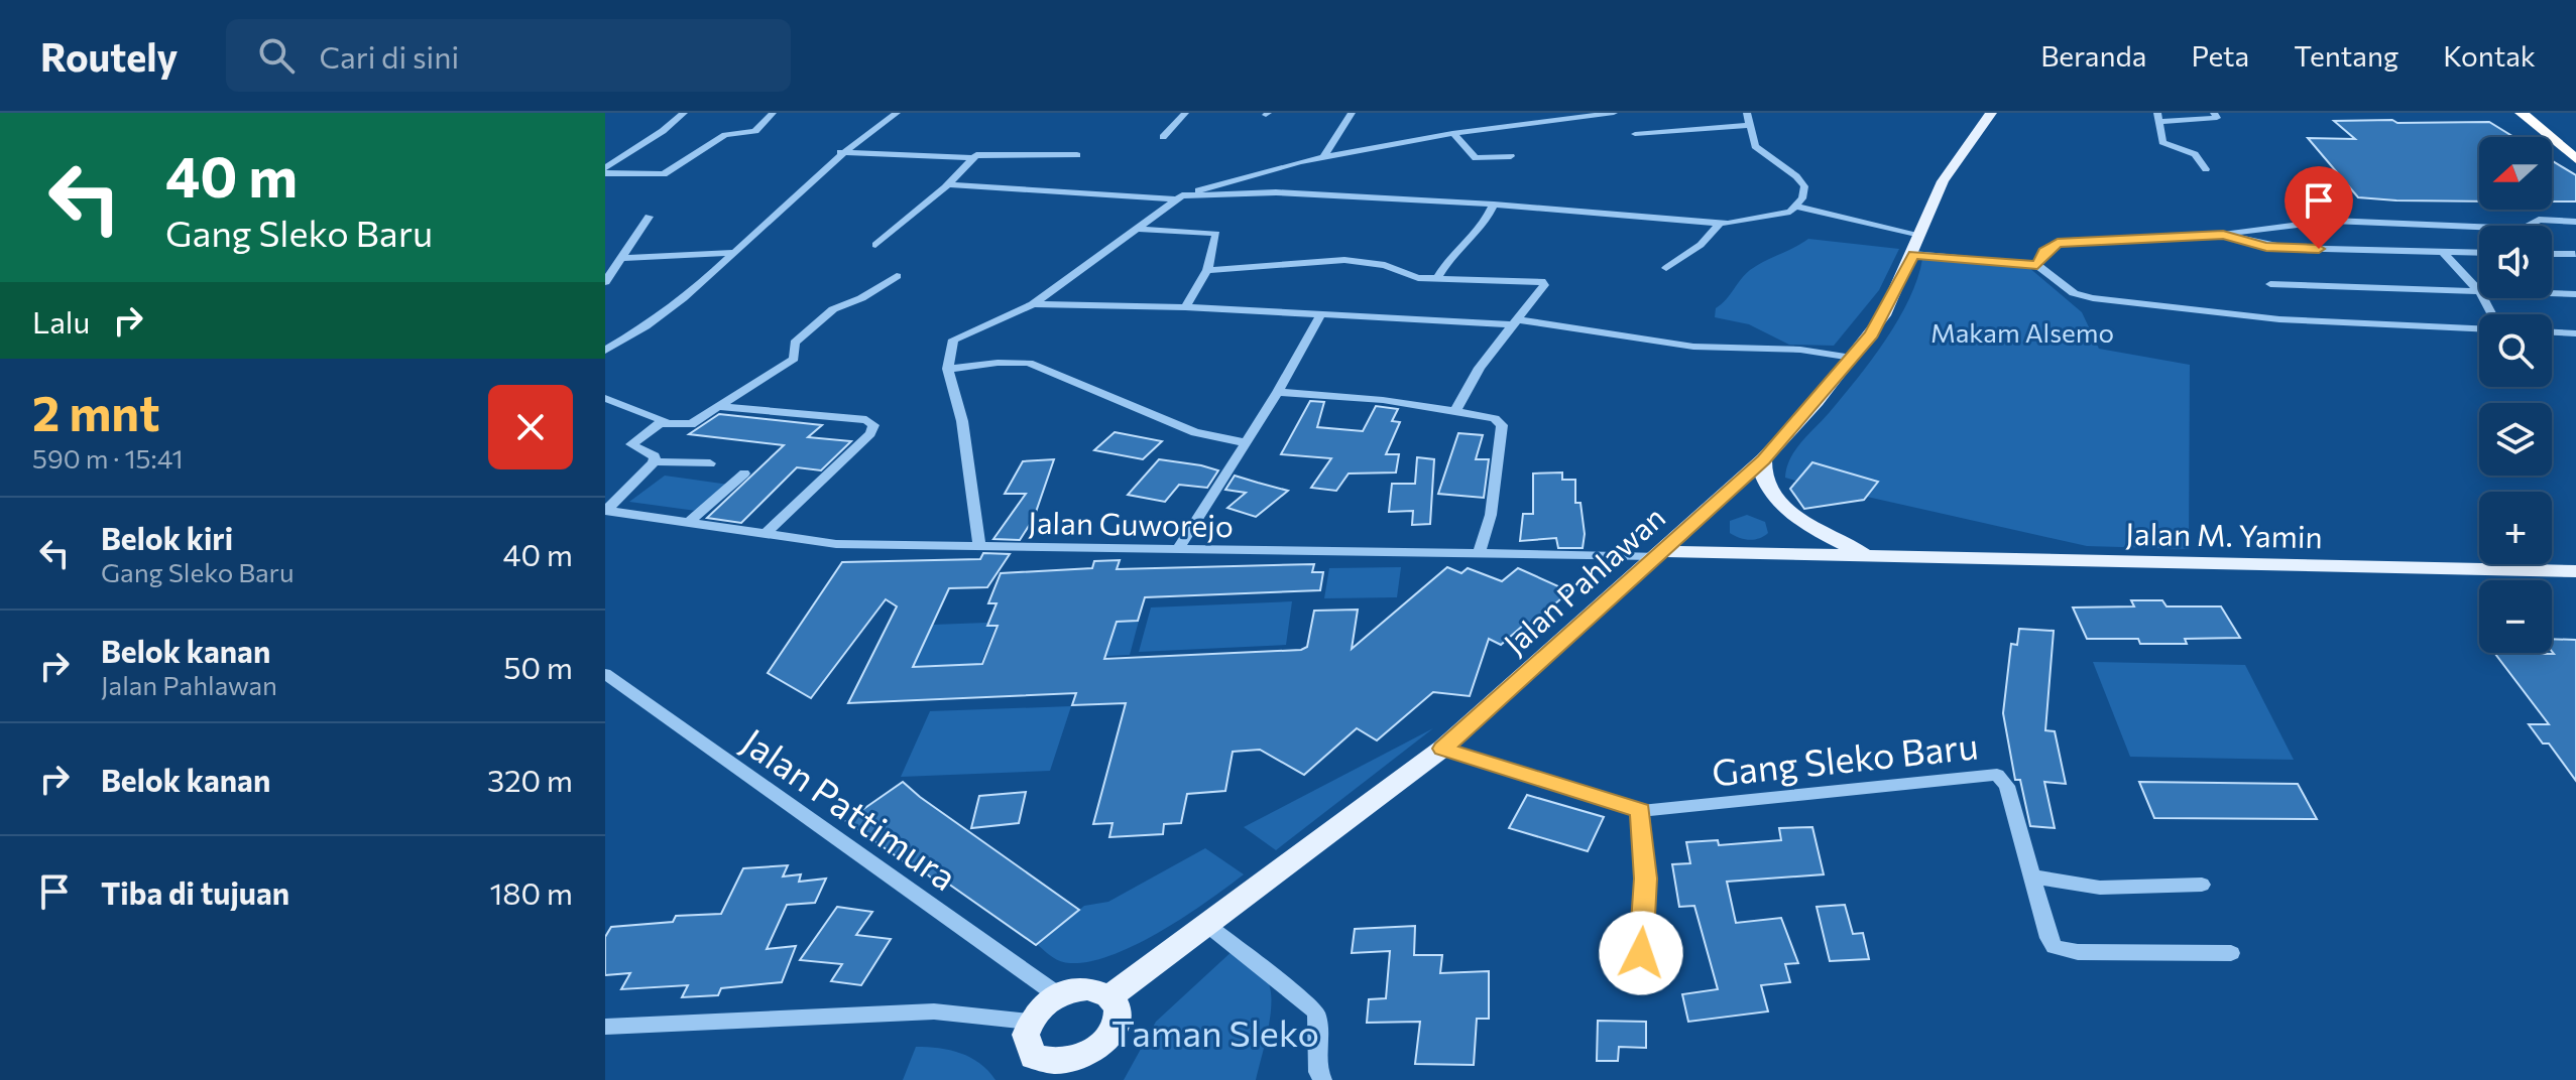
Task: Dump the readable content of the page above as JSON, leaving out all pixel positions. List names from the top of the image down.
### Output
{
  "streets": {
    "main road": ["Jalan M. Yamin", "Jalan Pahlawan"],
    "street": ["Jalan Guworejo", "Gang Sleko Baru", "Jalan Pattimura"]
  },
  "crossings": [
    ["Jalan Guworejo", "Jalan M. Yamin"],
    ["Jalan Guworejo", "Jalan Pahlawan"],
    ["Jalan M. Yamin", "Jalan Pahlawan"],
    ["Jalan Pahlawan", "Gang Sleko Baru"],
    ["Jalan Pahlawan", "Jalan Pattimura"]
  ],
  "parks": ["Makam Alsemo", "Taman Sleko"],
  "north": "left",
  "page": {
    "header": "Routely",
    "search": "Cari di sini",
    "nav": [
      "Beranda",
      "Peta",
      "Tentang",
      "Kontak"
    ],
    "turn": ["40 m", "Gang Sleko Baru"],
    "map_buttons": ["+", "−"],
    "then": "Lalu",
    "heading": ["2 mnt", "590 m · 15:41"],
    "list": [
      {
        "name": "Belok kiri",
        "note": "Gang Sleko Baru",
        "value": "40 m"
      },
      {
        "name": "Belok kanan",
        "note": "Jalan Pahlawan",
        "value": "50 m"
      },
      {
        "name": "Belok kanan",
        "value": "320 m"
      },
      {
        "name": "Tiba di tujuan",
        "value": "180 m"
      }
    ]
  }
}
